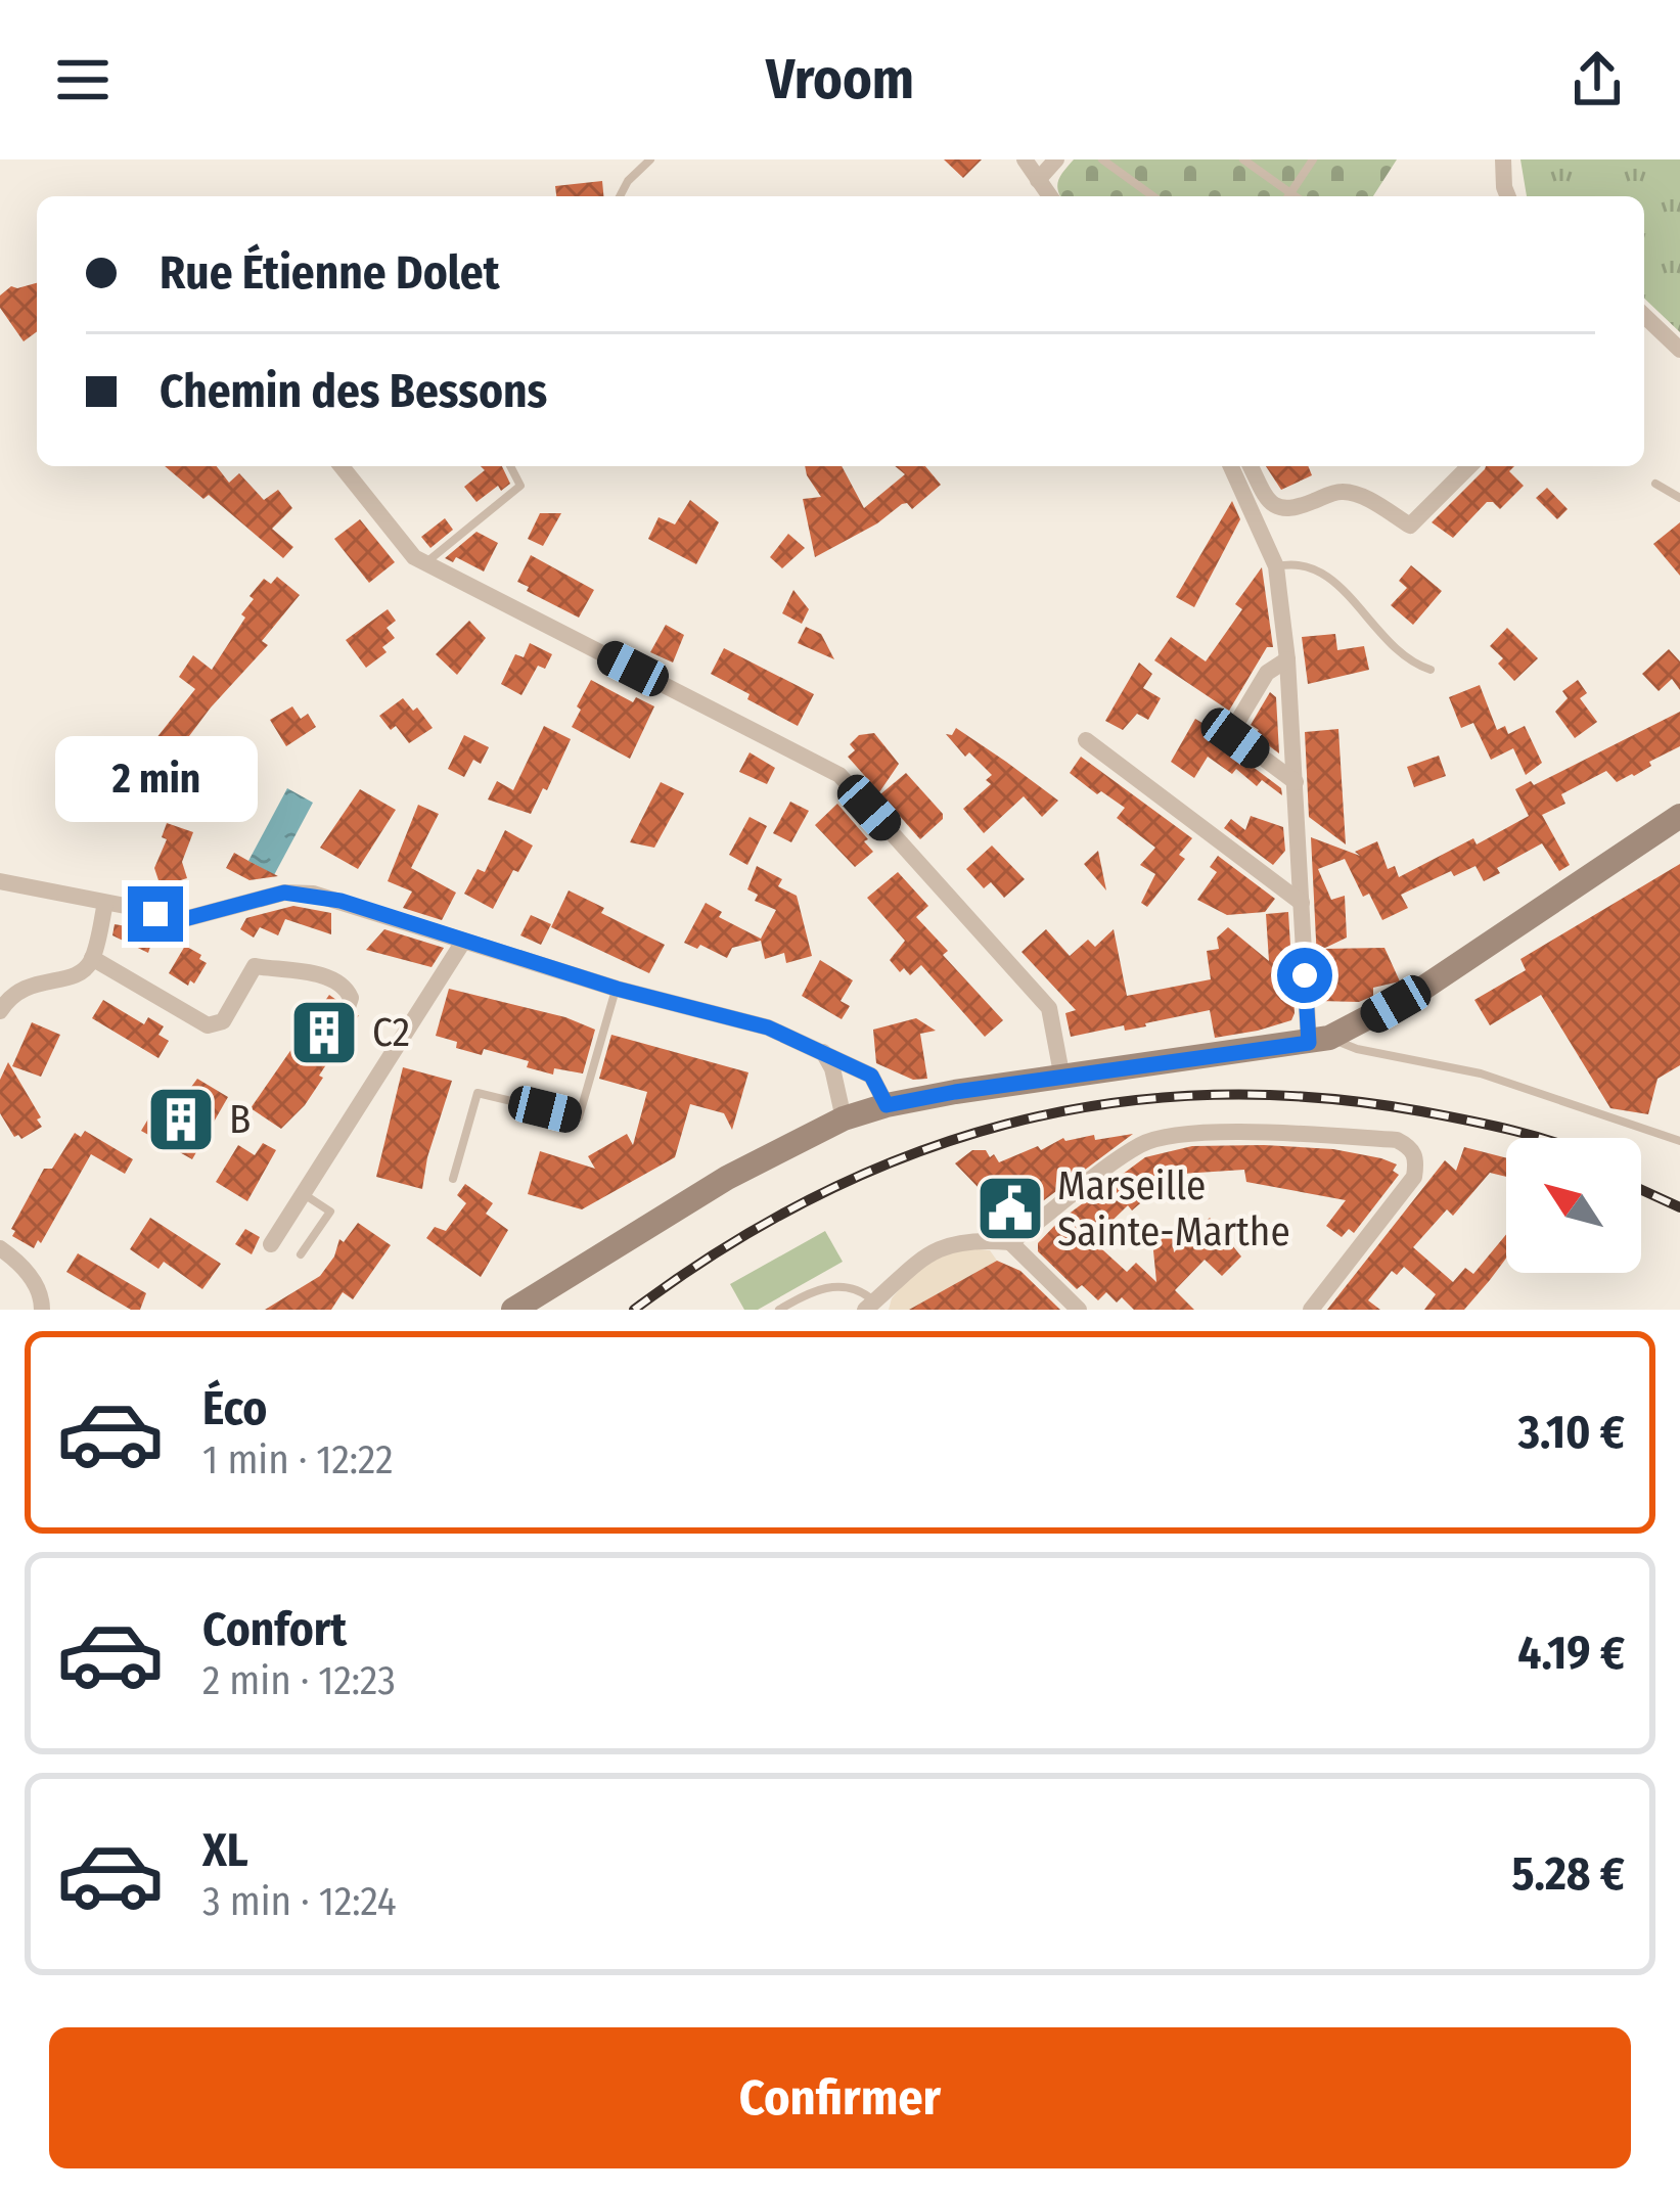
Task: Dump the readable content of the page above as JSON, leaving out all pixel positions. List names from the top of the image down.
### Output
{
  "places": {
    "building": ["C2", "B"],
    "public building": ["Marseille Sainte-Marthe"]
  },
  "north": "top left",
  "page": {
    "header": "Vroom",
    "banner": ["Rue Étienne Dolet", "Chemin des Bessons"],
    "bubble": "2 min",
    "list": [
      {
        "name": "Éco",
        "note": "1 min · 12:22",
        "value": "3.10 €"
      },
      {
        "name": "Confort",
        "note": "2 min · 12:23",
        "value": "4.19 €"
      },
      {
        "name": "XL",
        "note": "3 min · 12:24",
        "value": "5.28 €"
      }
    ],
    "buttons": "Confirmer"
  }
}
